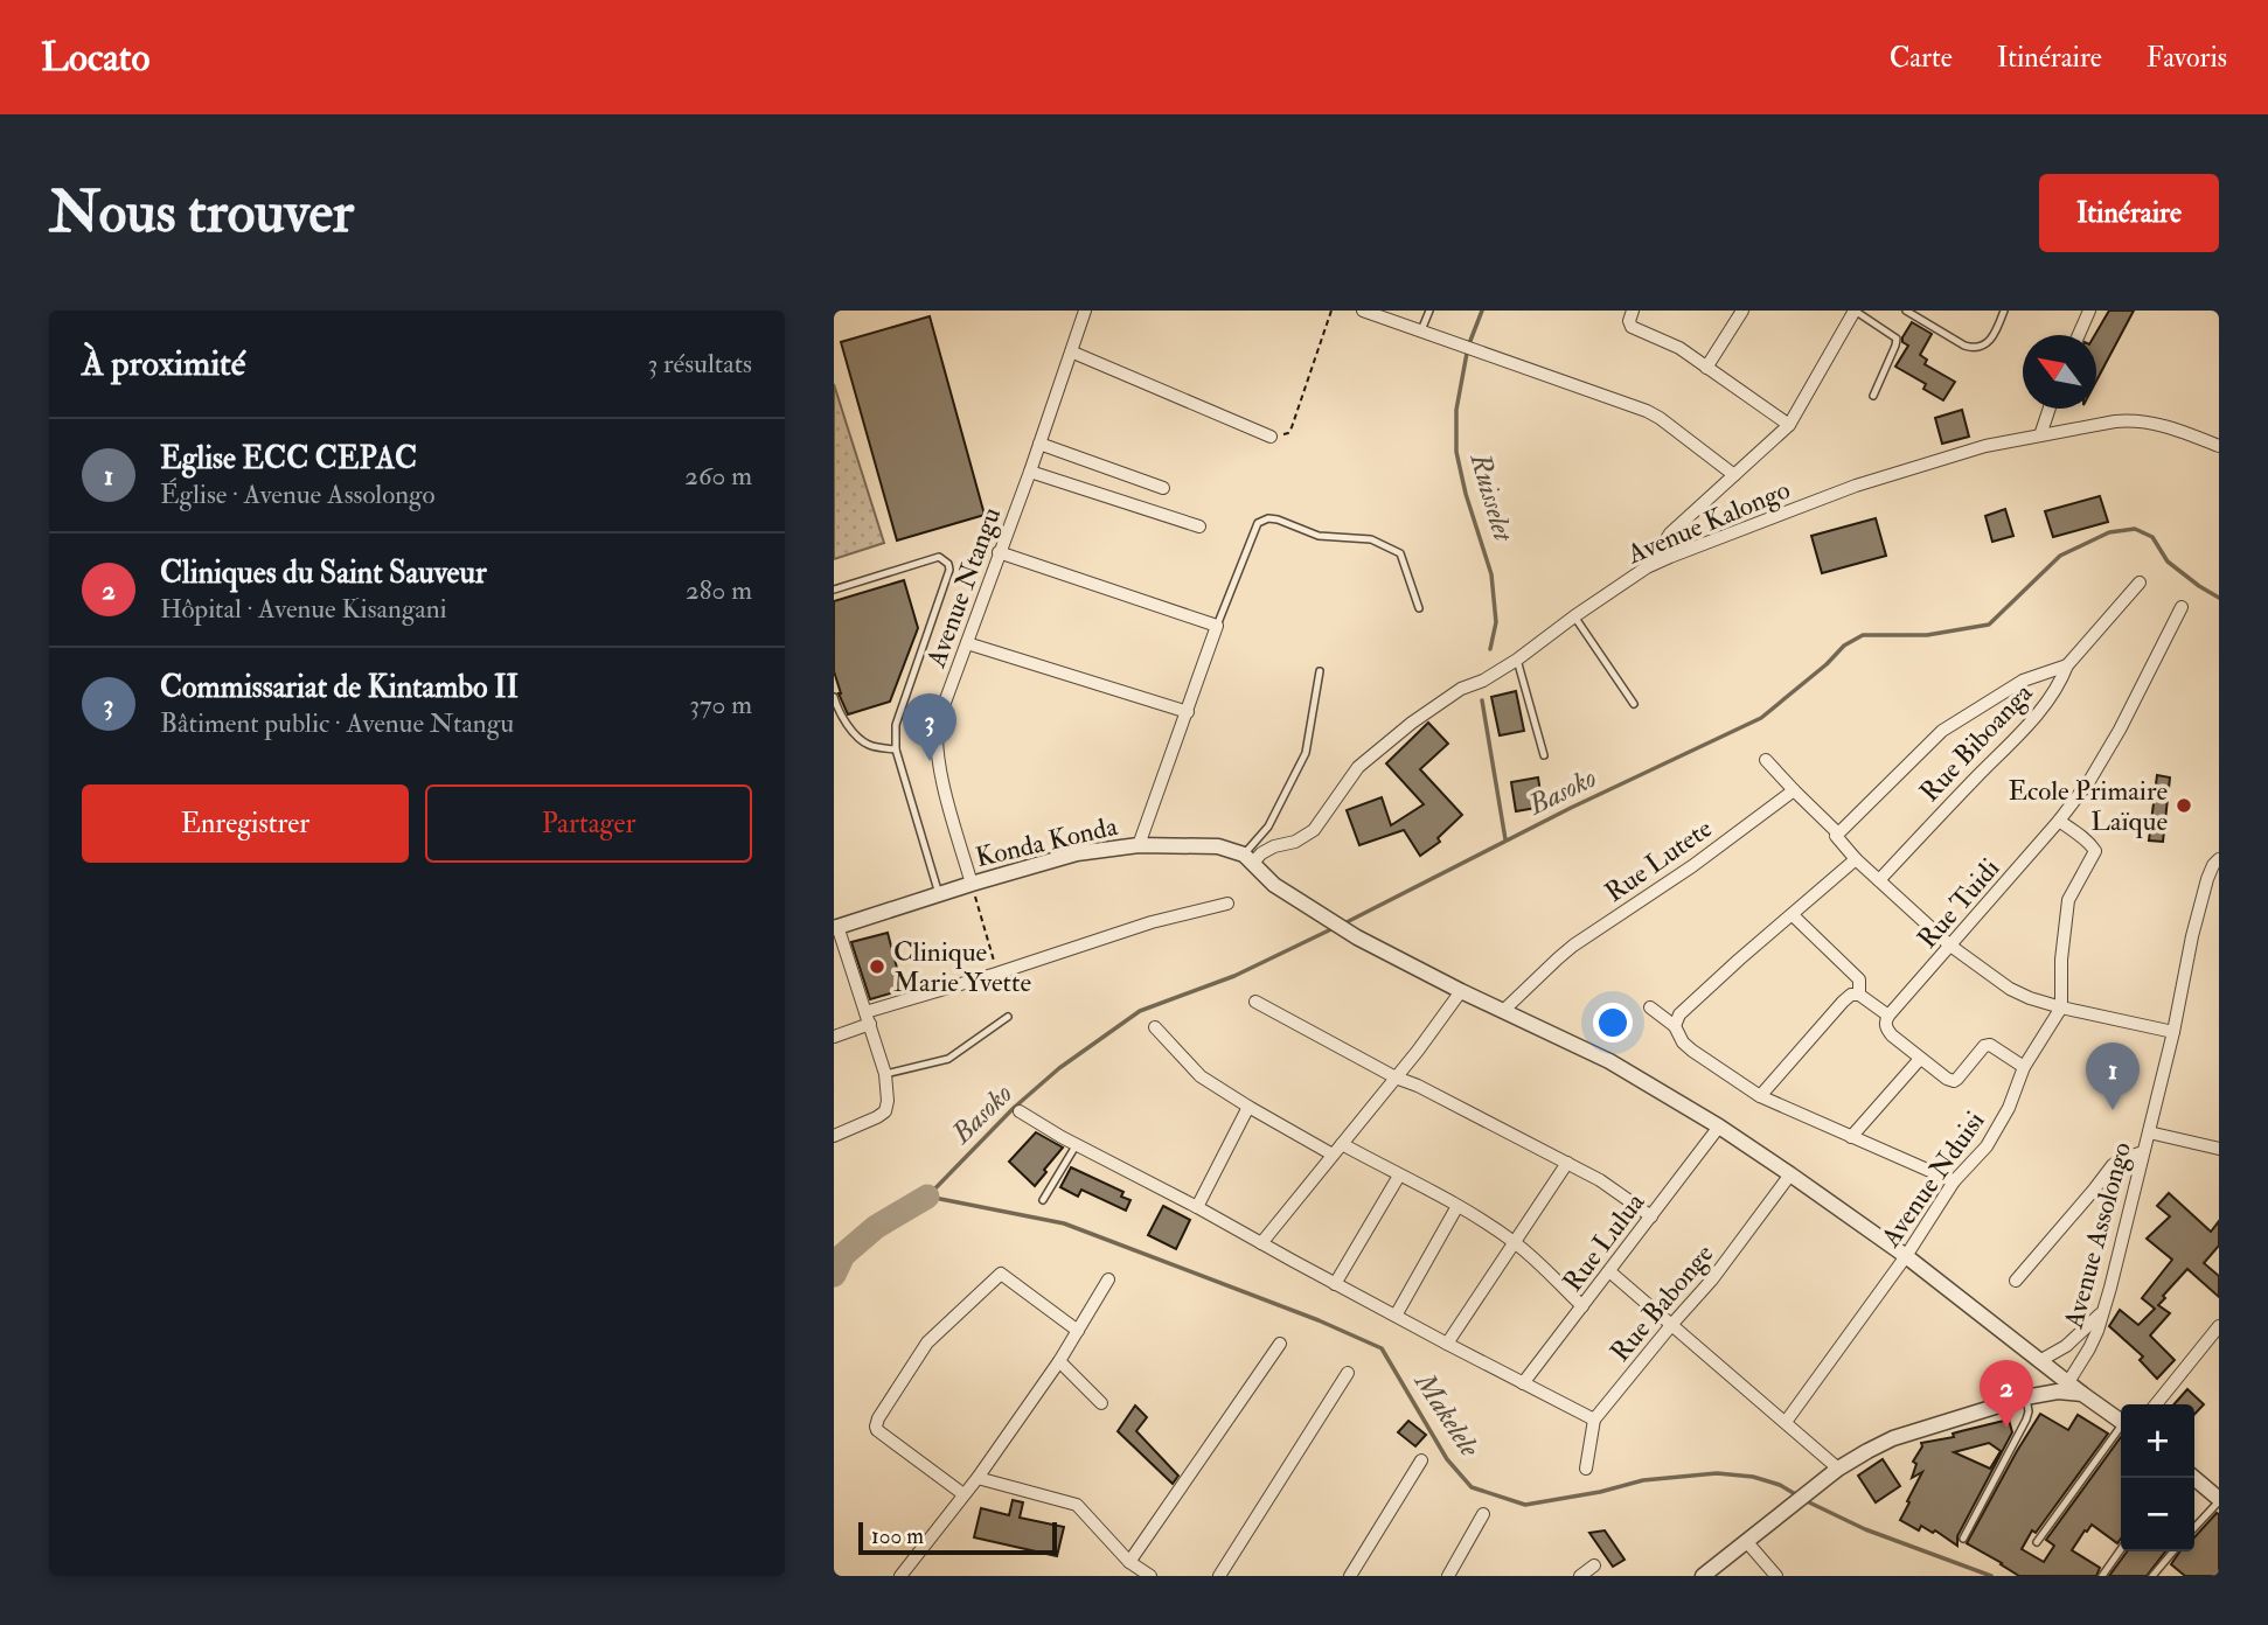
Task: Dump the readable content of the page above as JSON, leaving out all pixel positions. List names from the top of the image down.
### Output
{
  "streets": {
    "street": [
      "Avenue Kalongo",
      "Avenue Ntangu",
      "Rue Biboanga",
      "Konda Konda",
      "Rue Lutete",
      "Rue Tuidi",
      "Avenue Nduisi",
      "Avenue Assolongo",
      "Rue Lulua",
      "Rue Babonge"
    ]
  },
  "crossings": [
    ["Avenue Kalongo", "Konda Konda"],
    ["Avenue Ntangu", "Konda Konda"]
  ],
  "water": ["Ruisselet", "Basoko", "Makelele"],
  "places": ["Ecole Primaire Laïque", "Clinique Marie Yvette"],
  "scale_bar": "100 m",
  "north": "top left",
  "page": {
    "header": "Locato",
    "nav": ["Carte", "Itinéraire", "Favoris"],
    "buttons": [
      "Itinéraire",
      ["Enregistrer", "Partager"]
    ],
    "title": "Nous trouver",
    "heading": ["À proximité", "3 résultats"],
    "list": [
      {
        "mark": "1",
        "name": "Eglise ECC CEPAC",
        "note": "Église · Avenue Assolongo",
        "value": "260 m"
      },
      {
        "mark": "2",
        "name": "Cliniques du Saint Sauveur",
        "note": "Hôpital · Avenue Kisangani",
        "value": "280 m"
      },
      {
        "mark": "3",
        "name": "Commissariat de Kintambo II",
        "note": "Bâtiment public · Avenue Ntangu",
        "value": "370 m"
      }
    ],
    "pins": ["3", "1", "2"],
    "map_buttons": ["+", "−"],
    "scale": "100 m"
  }
}
